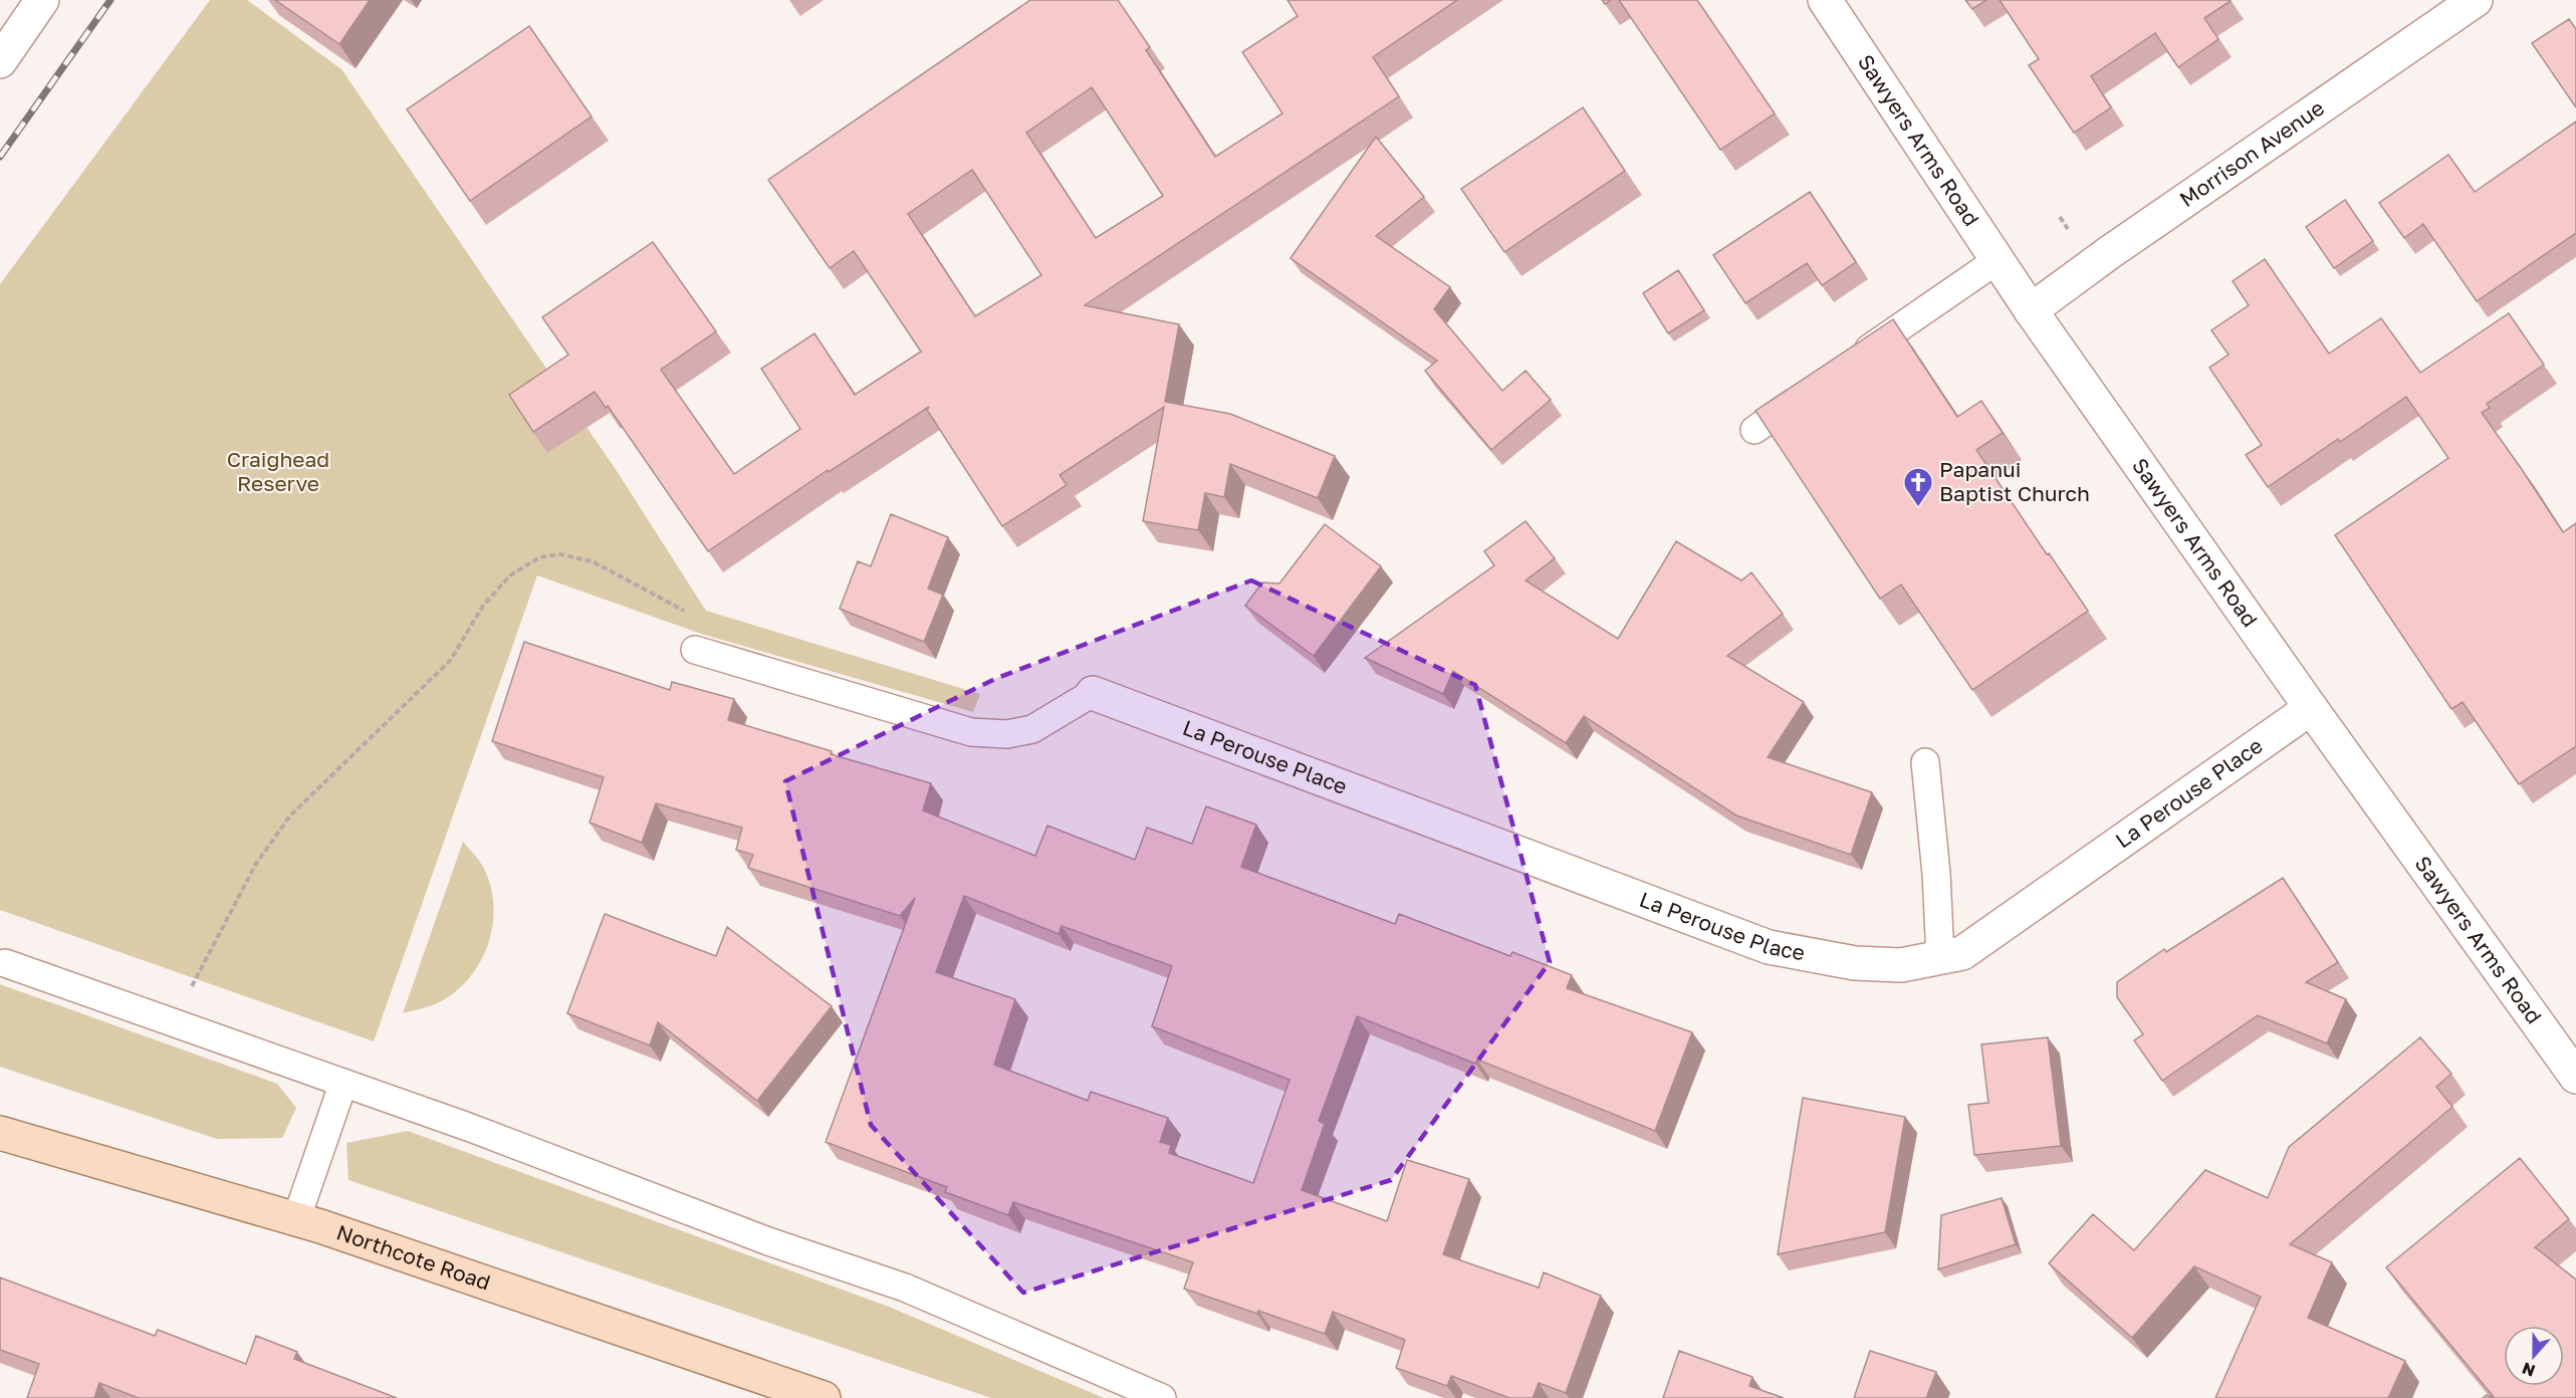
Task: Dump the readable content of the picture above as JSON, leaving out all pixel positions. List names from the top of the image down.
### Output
{
  "streets": {
    "main road": ["Northcote Road"],
    "street": ["Sawyers Arms Road", "Morrison Avenue", "La Perouse Place"]
  },
  "crossings": [
    ["Sawyers Arms Road", "Morrison Avenue"],
    ["Sawyers Arms Road", "La Perouse Place"]
  ],
  "parks": ["Craighead Reserve"],
  "places": {
    "church": ["Papanui Baptist Church"]
  },
  "north": "bottom"
}
